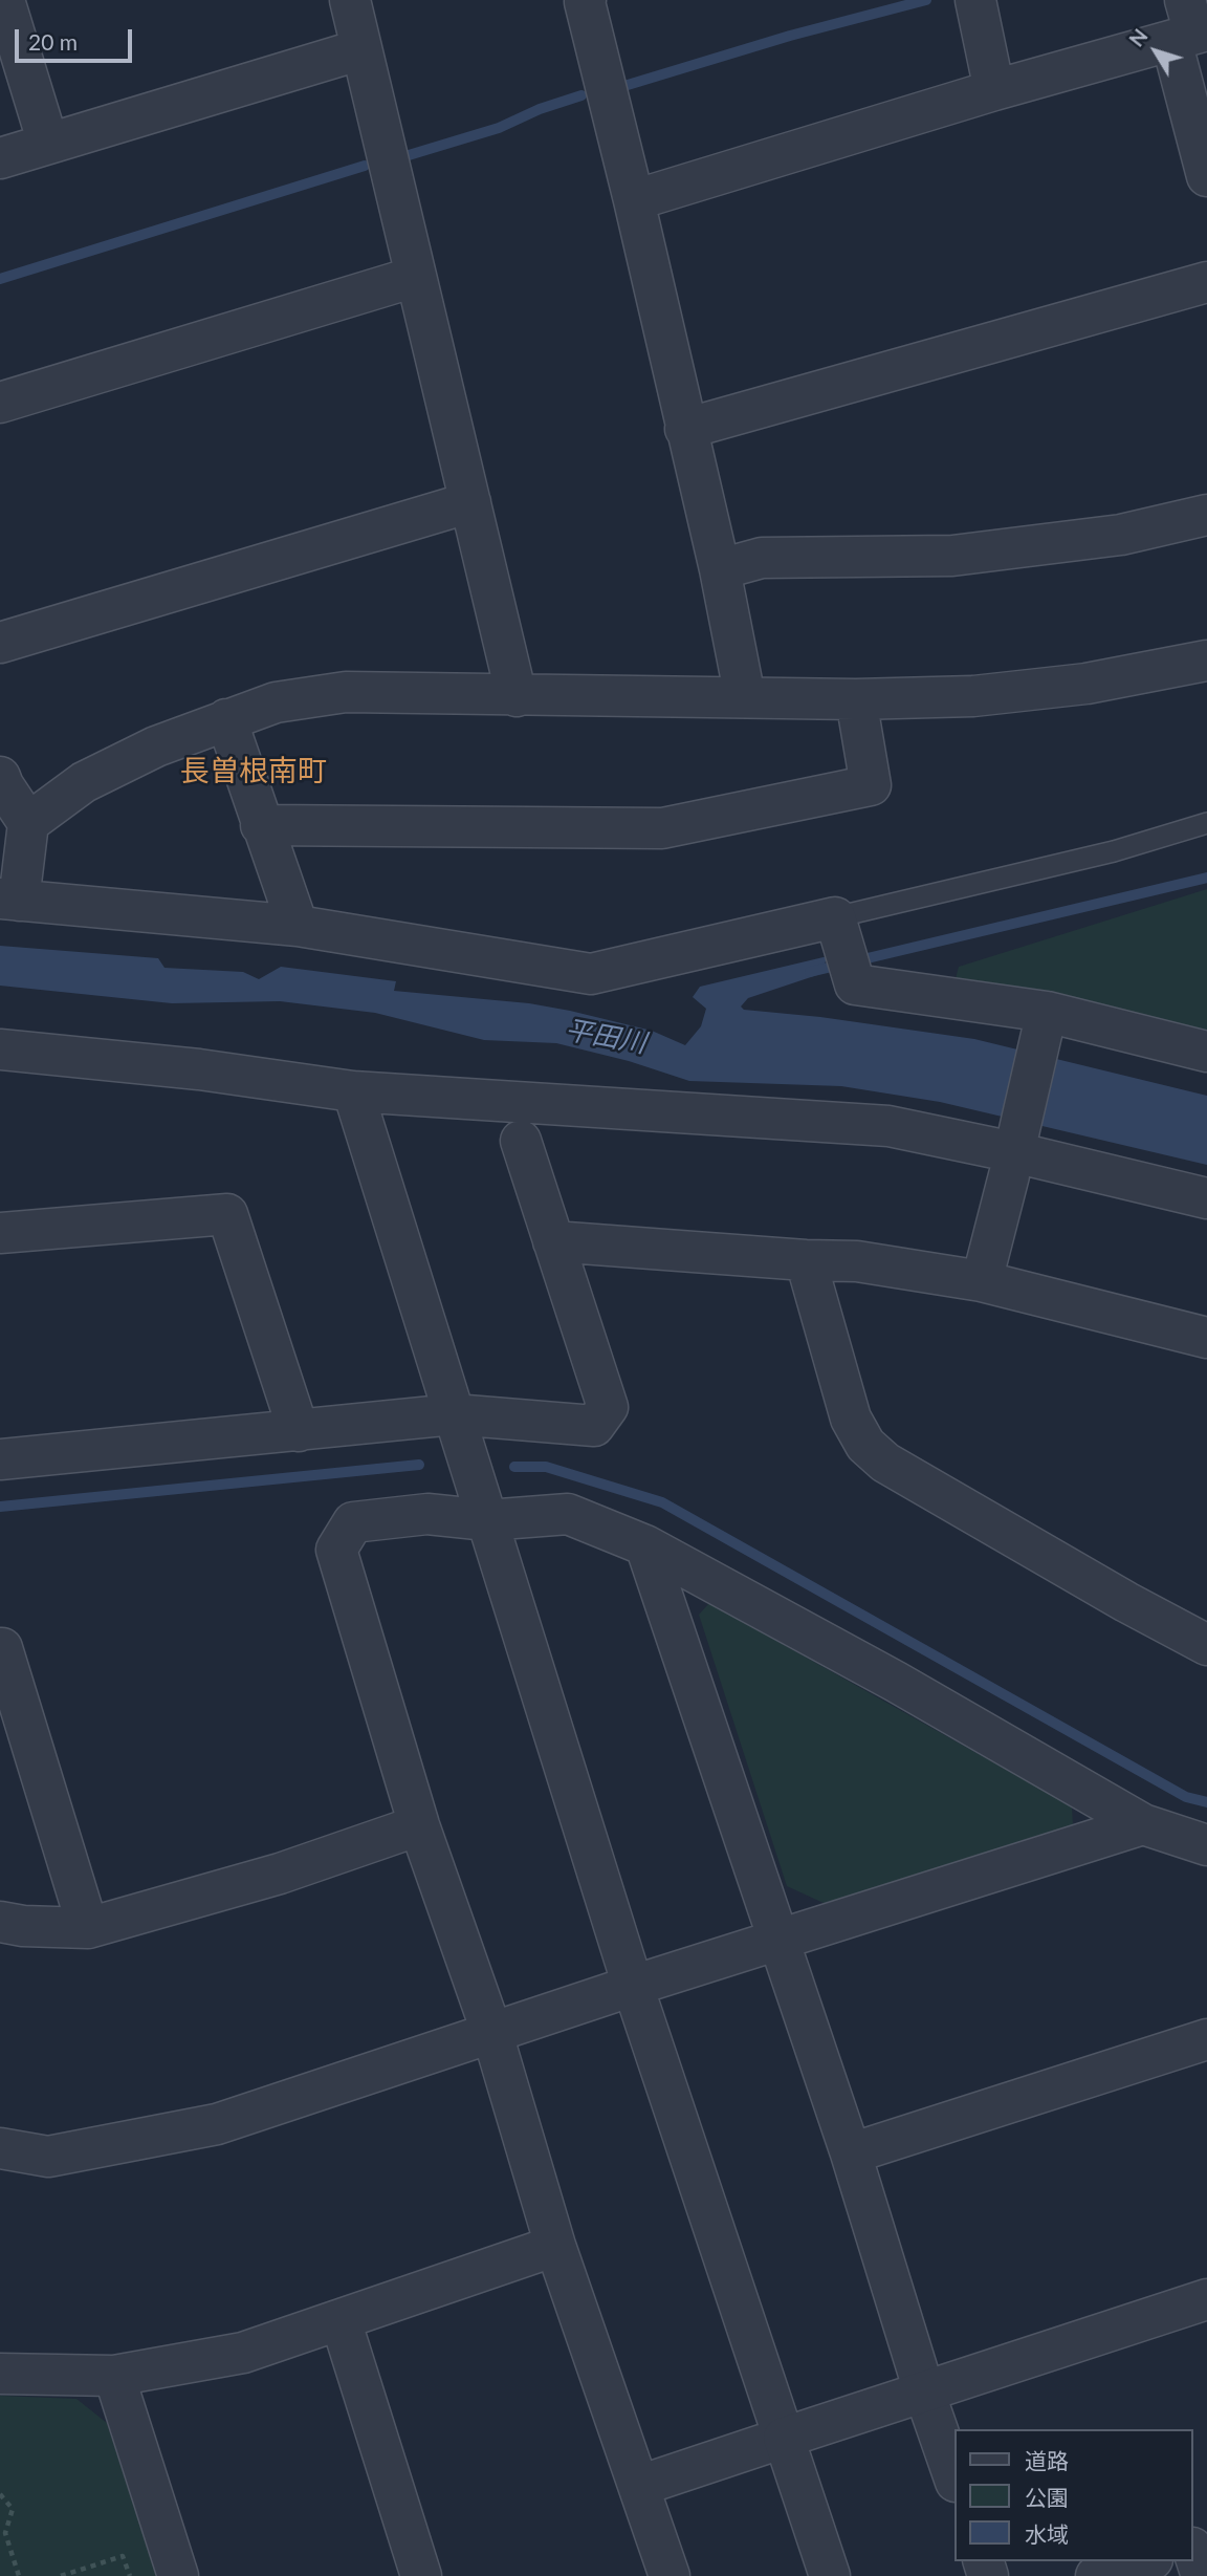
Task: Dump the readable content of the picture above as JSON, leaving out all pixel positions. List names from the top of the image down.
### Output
{
  "districts": ["長曽根南町"],
  "water": ["平田川"],
  "legend": ["道路", "公園", "水域"],
  "scale_bar": "20 m",
  "north": "top left"
}
